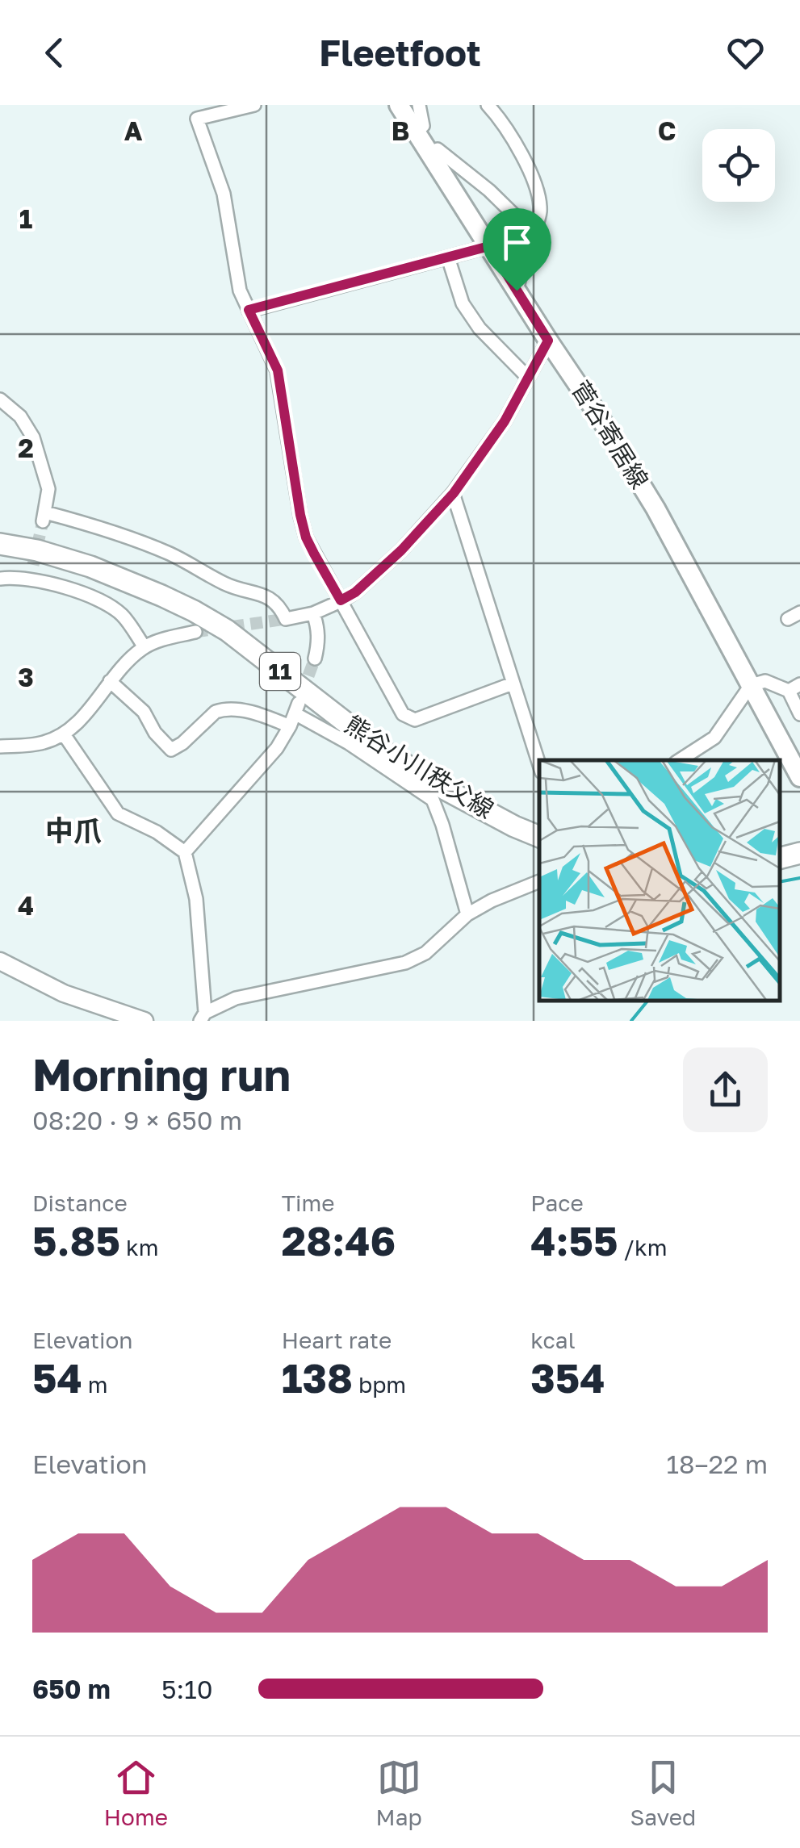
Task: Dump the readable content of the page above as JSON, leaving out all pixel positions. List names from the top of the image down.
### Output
{
  "streets": {
    "main road": ["菅谷寄居線", "11", "熊谷小川秩父線"]
  },
  "districts": ["中爪"],
  "page": {
    "header": "Fleetfoot",
    "heading": ["Morning run", "08:20 · 9 × 650 m"],
    "stats": [
      ["Distance", "5.85 km"],
      ["Time", "28:46"],
      ["Pace", "4:55 /km"],
      ["Elevation", "54 m"],
      ["Heart rate", "138 bpm"],
      ["kcal", "354"]
    ],
    "chart": ["Elevation", "18–22 m"],
    "list": [
      {
        "name": "650 m",
        "note": "5:10"
      }
    ],
    "tabs": ["Home", "Map", "Saved"]
  },
  "grid": {
    "columns": ["A", "B", "C"],
    "rows": [
      "1",
      "2",
      "3",
      "4"
    ]
  }
}
